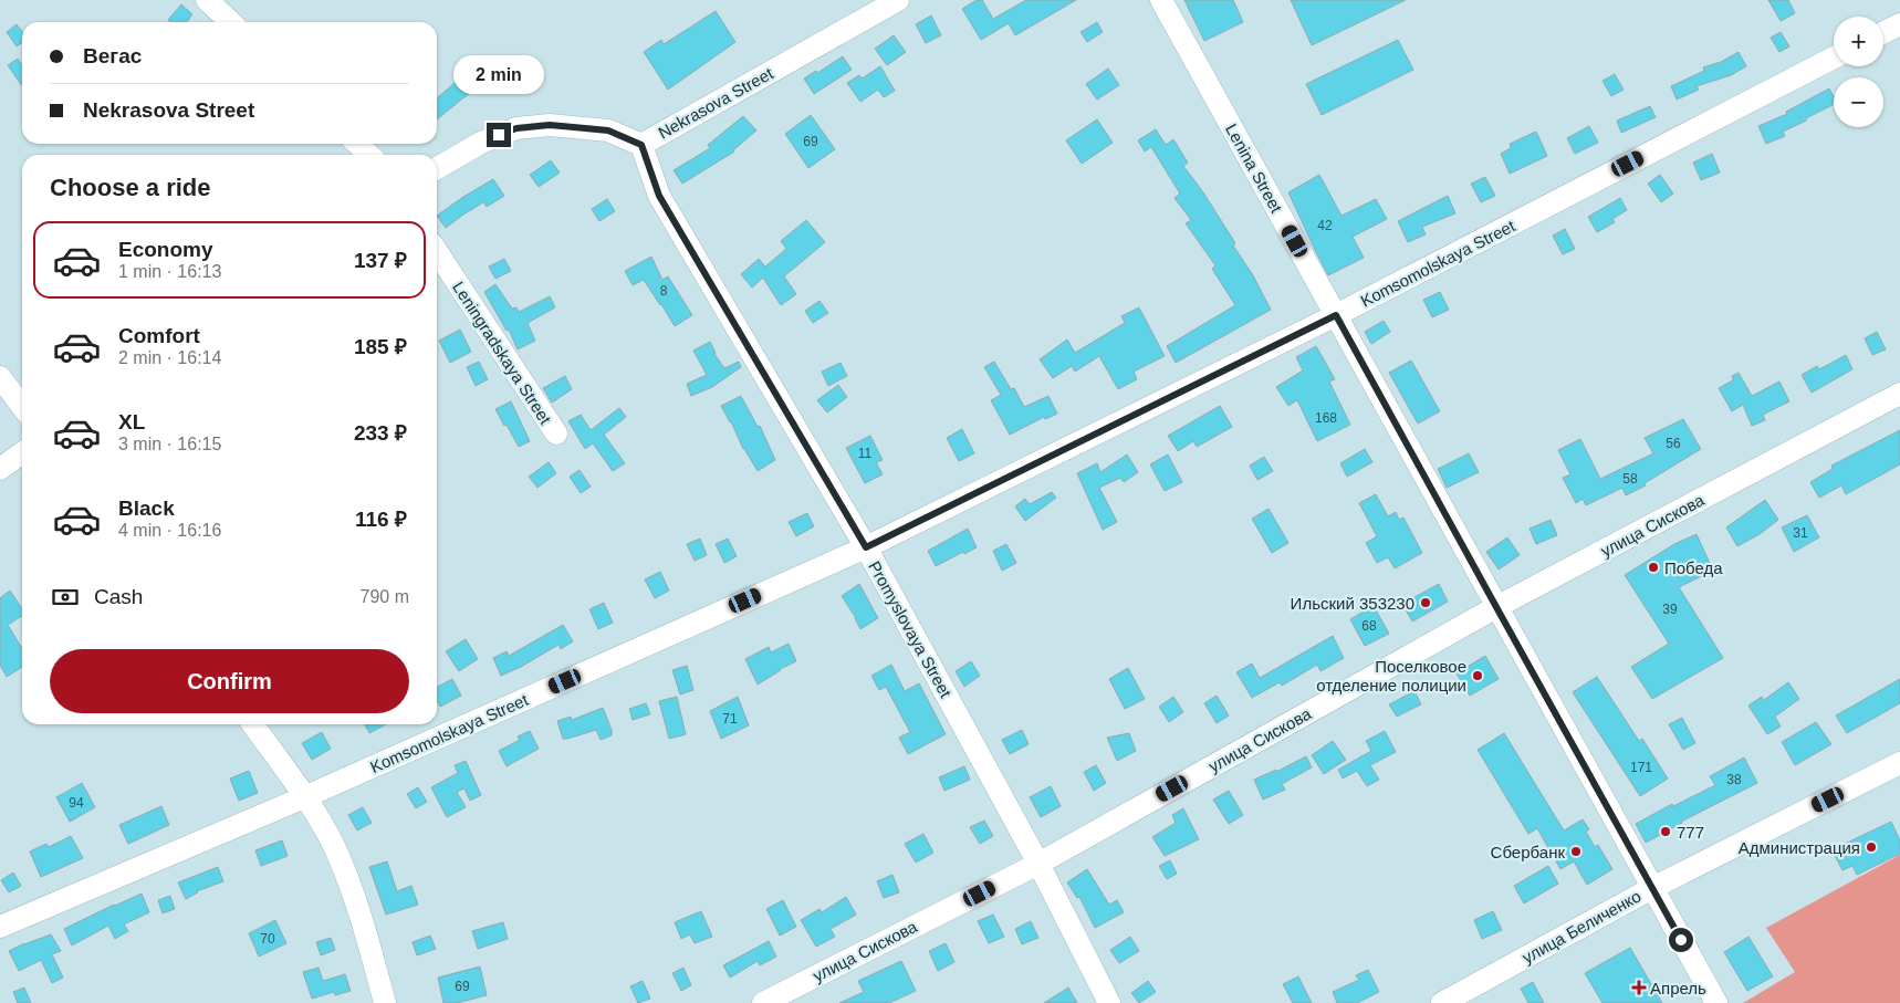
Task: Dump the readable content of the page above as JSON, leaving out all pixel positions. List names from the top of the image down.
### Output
{
  "streets": {
    "street": [
      "Nekrasova Street",
      "Lenina Street",
      "Komsomolskaya Street",
      "Leningradskaya Street",
      "улица Сискова",
      "Promyslovaya Street",
      "улица Беличенко"
    ]
  },
  "crossings": [
    ["Nekrasova Street", "Promyslovaya Street"],
    ["Lenina Street", "Komsomolskaya Street"],
    ["Lenina Street", "улица Сискова"],
    ["Lenina Street", "улица Беличенко"],
    ["Komsomolskaya Street", "Promyslovaya Street"],
    ["улица Сискова", "Promyslovaya Street"]
  ],
  "places": {
    "other": [
      "Победа",
      "Ильский 353230",
      "Поселковое отделение полиции",
      "777",
      "Администрация",
      "Сбербанк"
    ],
    "health": ["Апрель"]
  },
  "house_numbers": [
    "69",
    "42",
    "8",
    "168",
    "56",
    "11",
    "58",
    "31",
    "39",
    "68",
    "71",
    "171",
    "38",
    "94",
    "70",
    "69"
  ],
  "page": {
    "map_buttons": ["+", "−"],
    "banner": ["Вегас", "Nekrasova Street"],
    "bubble": "2 min",
    "heading": "Choose a ride",
    "list": [
      {
        "name": "Economy",
        "note": "1 min · 16:13",
        "value": "137 ₽"
      },
      {
        "name": "Comfort",
        "note": "2 min · 16:14",
        "value": "185 ₽"
      },
      {
        "name": "XL",
        "note": "3 min · 16:15",
        "value": "233 ₽"
      },
      {
        "name": "Black",
        "note": "4 min · 16:16",
        "value": "116 ₽"
      }
    ],
    "pay": ["Cash", "790 m"],
    "buttons": "Confirm"
  }
}
